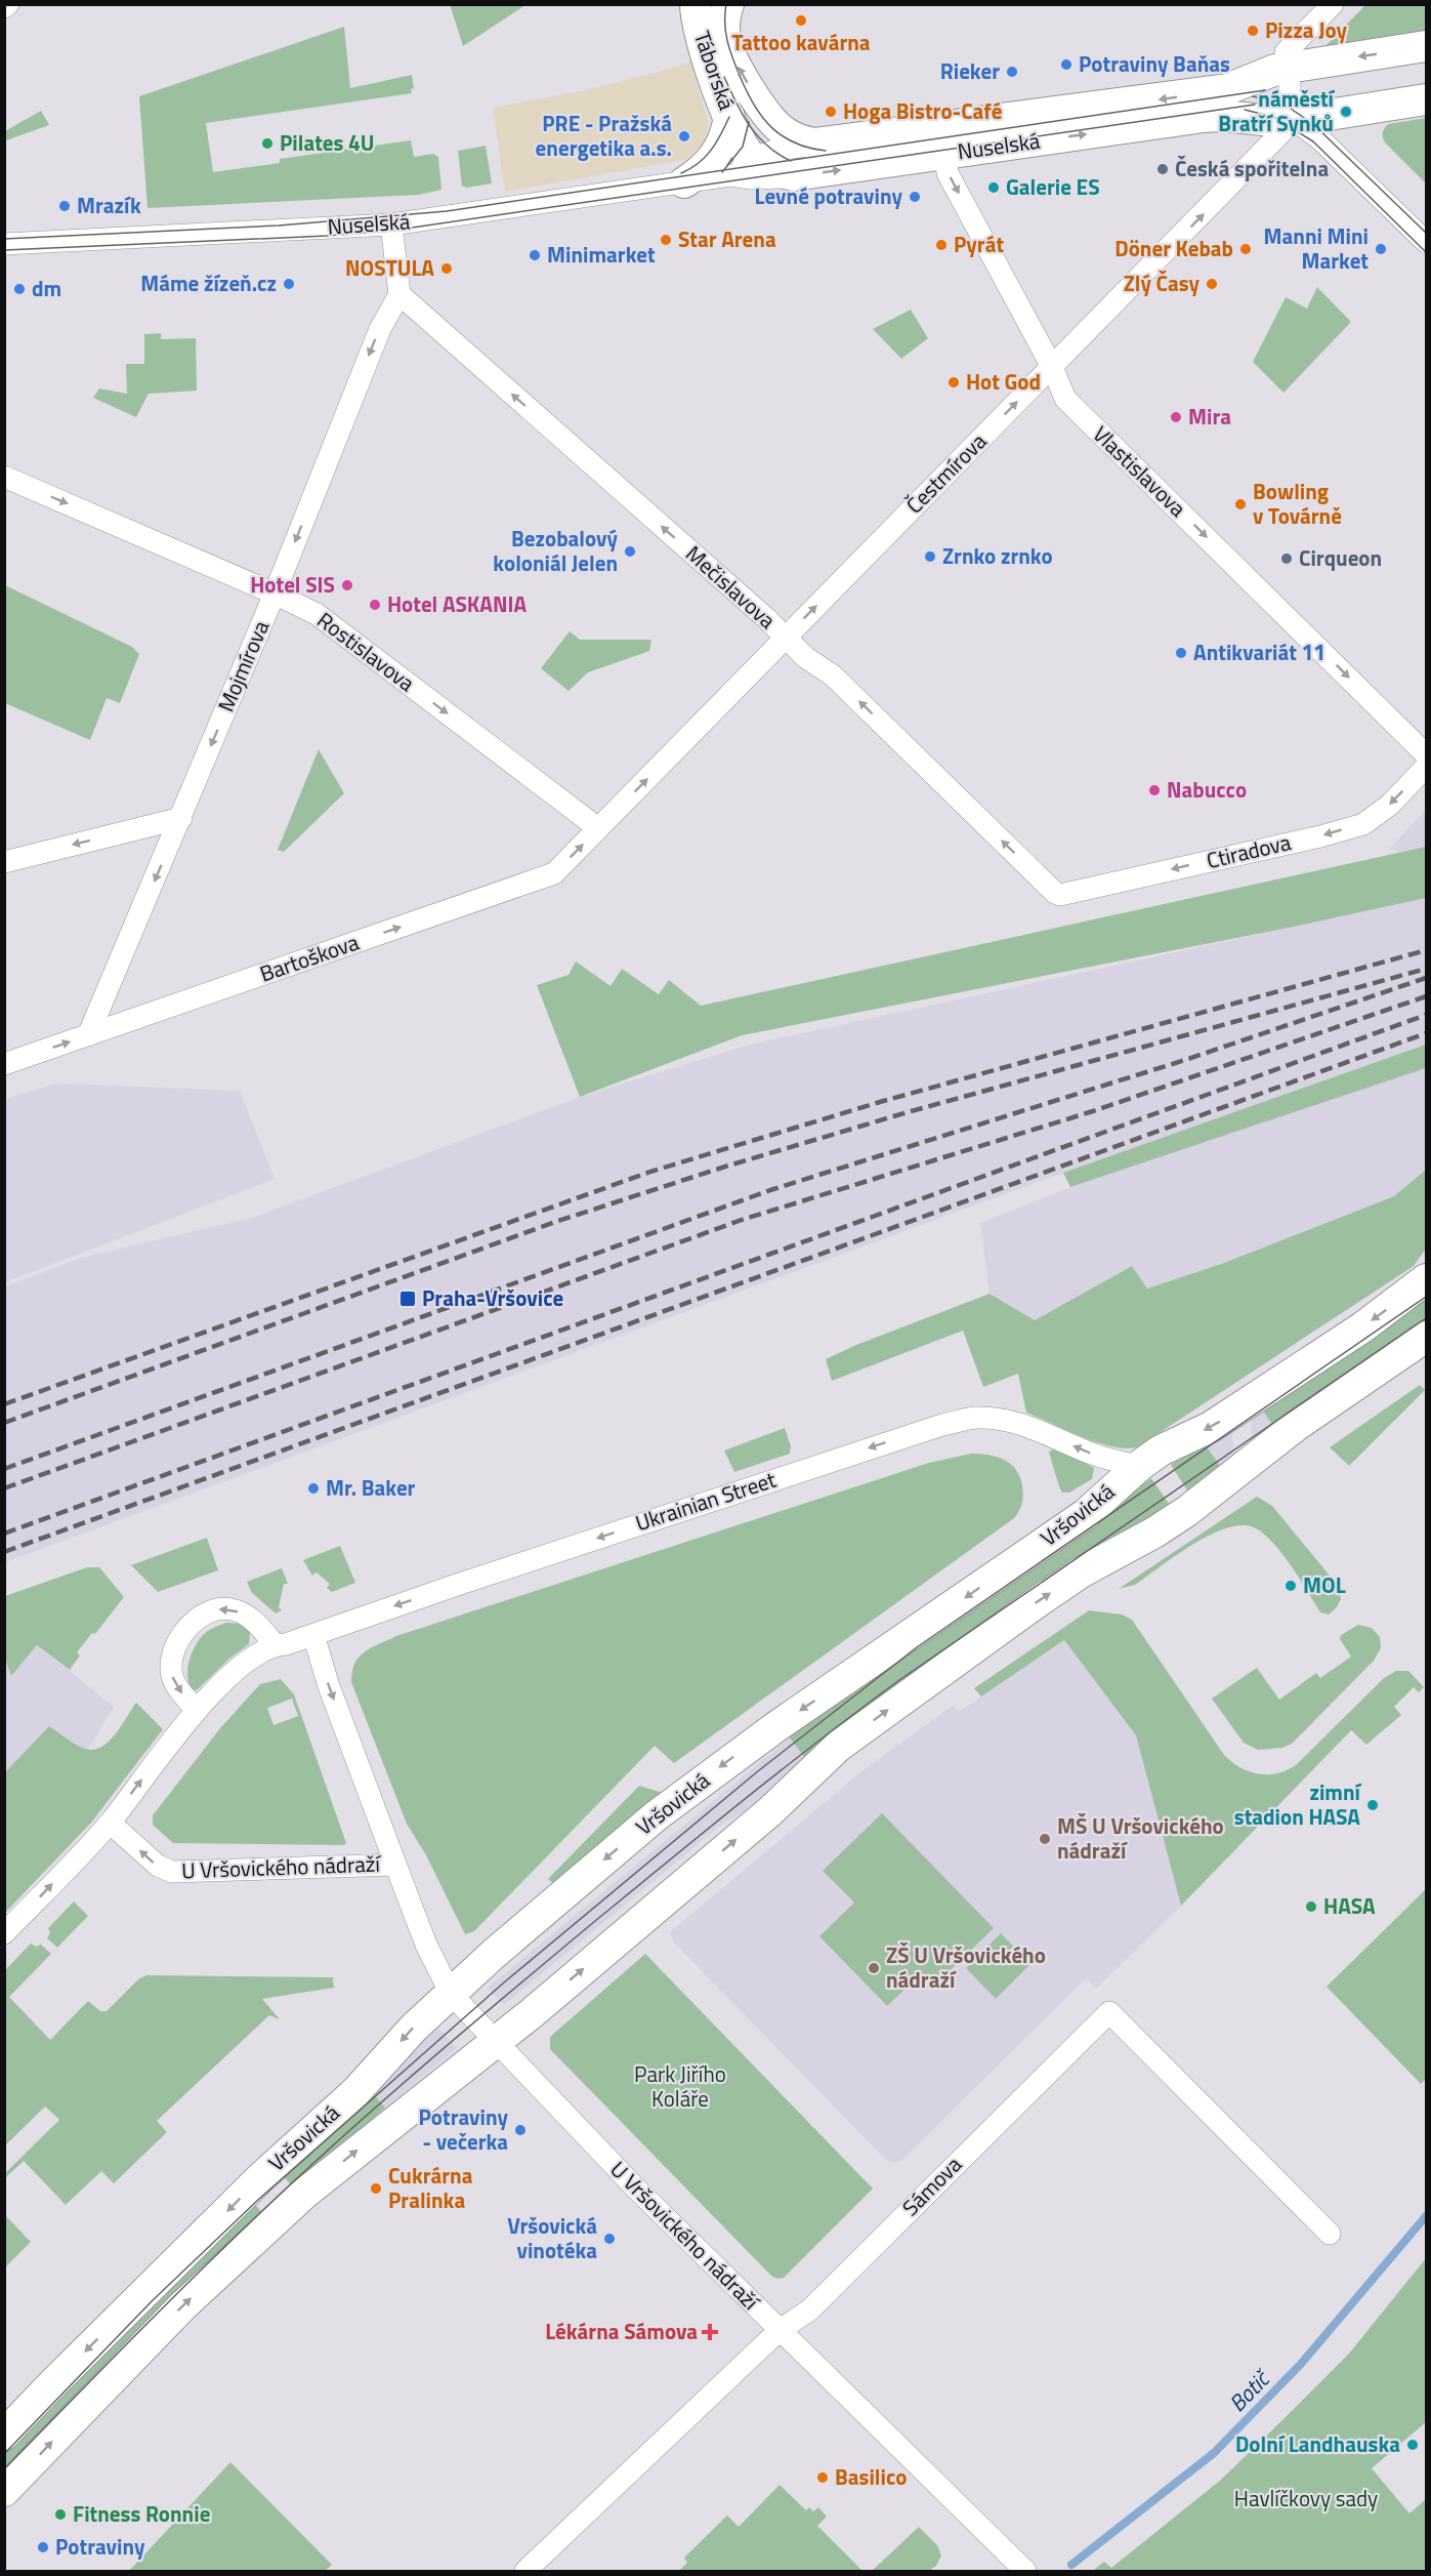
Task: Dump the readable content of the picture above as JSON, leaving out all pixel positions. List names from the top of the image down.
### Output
{
  "streets": {
    "main road": ["Táborská", "Nuselská", "Vršovická"],
    "street": [
      "Vlastislavova",
      "Čestmírova",
      "Mečislavova",
      "Rostislavova",
      "Mojmírova",
      "Ctiradova",
      "Bartoškova",
      "Ukrainian Street",
      "U Vršovického nádraží",
      "Sámova"
    ]
  },
  "crossings": [
    ["Táborská", "Nuselská"],
    ["Nuselská", "Vlastislavova"],
    ["Nuselská", "Čestmírova"],
    ["Vlastislavova", "Čestmírova"],
    ["Čestmírova", "Mečislavova"],
    ["Čestmírova", "Rostislavova"],
    ["Čestmírova", "Bartoškova"],
    ["Mečislavova", "Mojmírova"],
    ["Mečislavova", "Ctiradova"],
    ["Rostislavova", "Mojmírova"],
    ["Rostislavova", "Bartoškova"],
    ["Mojmírova", "Bartoškova"],
    ["Ukrainian Street", "Vršovická"],
    ["Ukrainian Street", "U Vršovického nádraží"],
    ["Vršovická", "U Vršovického nádraží"],
    ["U Vršovického nádraží", "Sámova"]
  ],
  "one_way": [
    "Vlastislavova",
    "Čestmírova",
    "Mečislavova",
    "Rostislavova",
    "Mojmírova",
    "Ctiradova",
    "Bartoškova"
  ],
  "water": ["Botič"],
  "parks": ["Park Jiřího Koláře", "Havlíčkovy sady"],
  "places": {
    "other": [
      "Tattoo kavárna",
      "Pizza Joy",
      "Potraviny Baňas",
      "Rieker",
      "Hoga Bistro-Café",
      "náměstí Bratří Synků",
      "PRE - Pražská energetika a.s.",
      "Pilates 4U",
      "Česká spořitelna",
      "Galerie ES",
      "Levné potraviny",
      "Mrazík",
      "Star Arena",
      "Pyrát",
      "Döner Kebab",
      "Manni Mini Market",
      "Minimarket",
      "NOSTULA",
      "Máme žízeň.cz",
      "Zlý Časy",
      "dm",
      "Hot God",
      "Mira",
      "Bowling v Továrně",
      "Bezobalový koloniál Jelen",
      "Zrnko zrnko",
      "Cirqueon",
      "Hotel SIS",
      "Hotel ASKANIA",
      "Antikvariát 11",
      "Nabucco",
      "Mr. Baker",
      "MOL",
      "zimní stadion HASA",
      "MŠ U Vršovického nádraží",
      "HASA",
      "ZŠ U Vršovického nádraží",
      "Potraviny - večerka",
      "Cukrárna Pralinka",
      "Vršovická vinotéka",
      "Dolní Landhauska",
      "Basilico",
      "Fitness Ronnie",
      "Potraviny"
    ],
    "transit": ["Praha-Vršovice"],
    "health": ["Lékárna Sámova"]
  }
}
